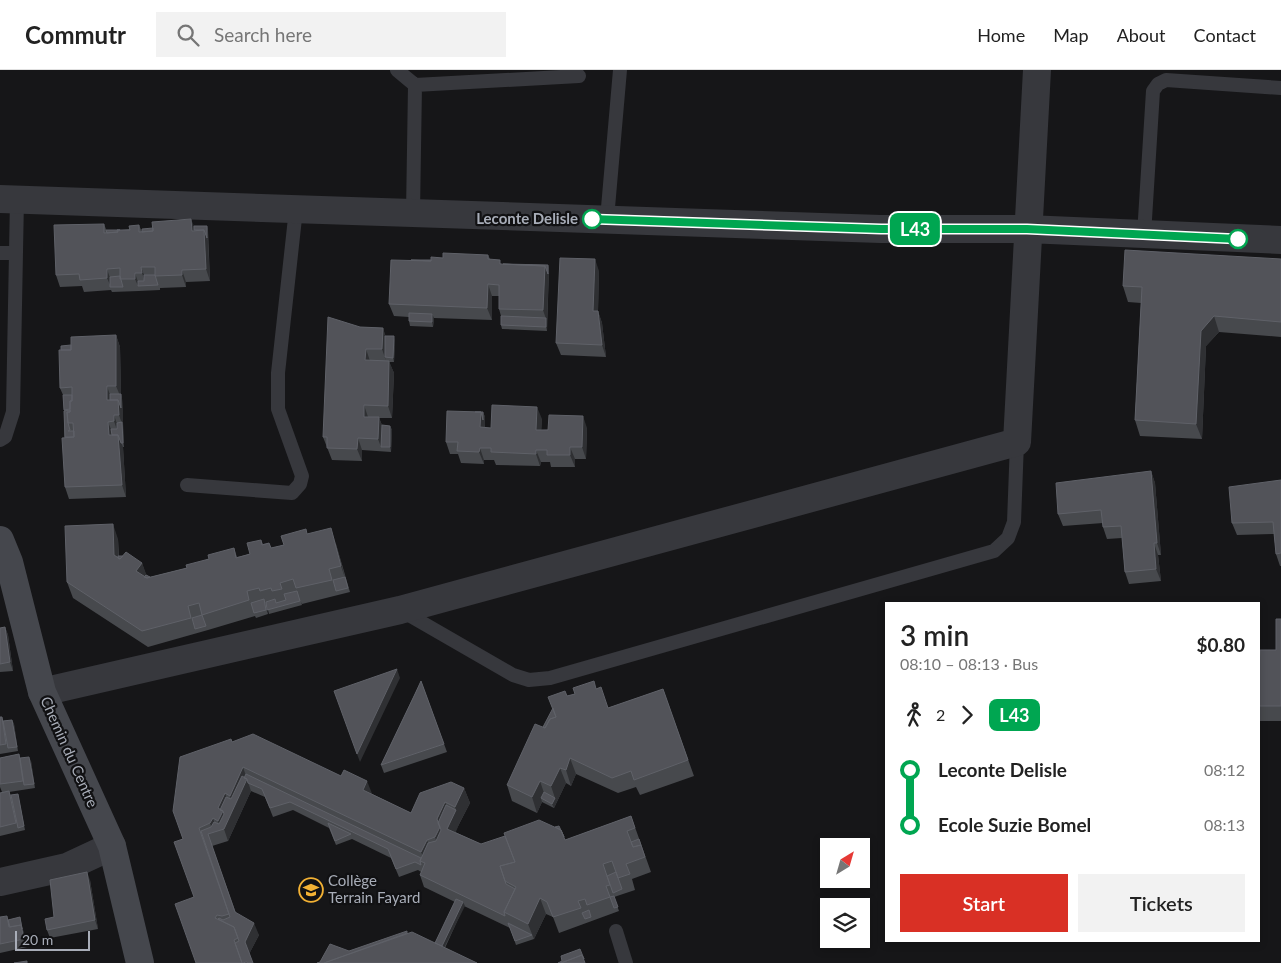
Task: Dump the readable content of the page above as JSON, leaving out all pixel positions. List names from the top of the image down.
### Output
{
  "streets": {
    "street": ["Chemin du Centre"]
  },
  "places": {
    "other": ["Leconte Delisle"],
    "school or university": ["Collège Terrain Fayard"]
  },
  "lines": ["bus line L43"],
  "scale_bar": "20 m",
  "north": "top right",
  "page": {
    "header": "Commutr",
    "search": "Search here",
    "nav": [
      "Home",
      "Map",
      "About",
      "Contact"
    ],
    "on_map": "L43",
    "heading": ["3 min", "08:10 – 08:13 · Bus", "$0.80"],
    "legs": ["2", "L43"],
    "list": [
      {
        "name": "Leconte Delisle",
        "value": "08:12"
      },
      {
        "name": "Ecole Suzie Bomel",
        "value": "08:13"
      }
    ],
    "buttons": ["Start", "Tickets"],
    "scale": "20 m"
  }
}
